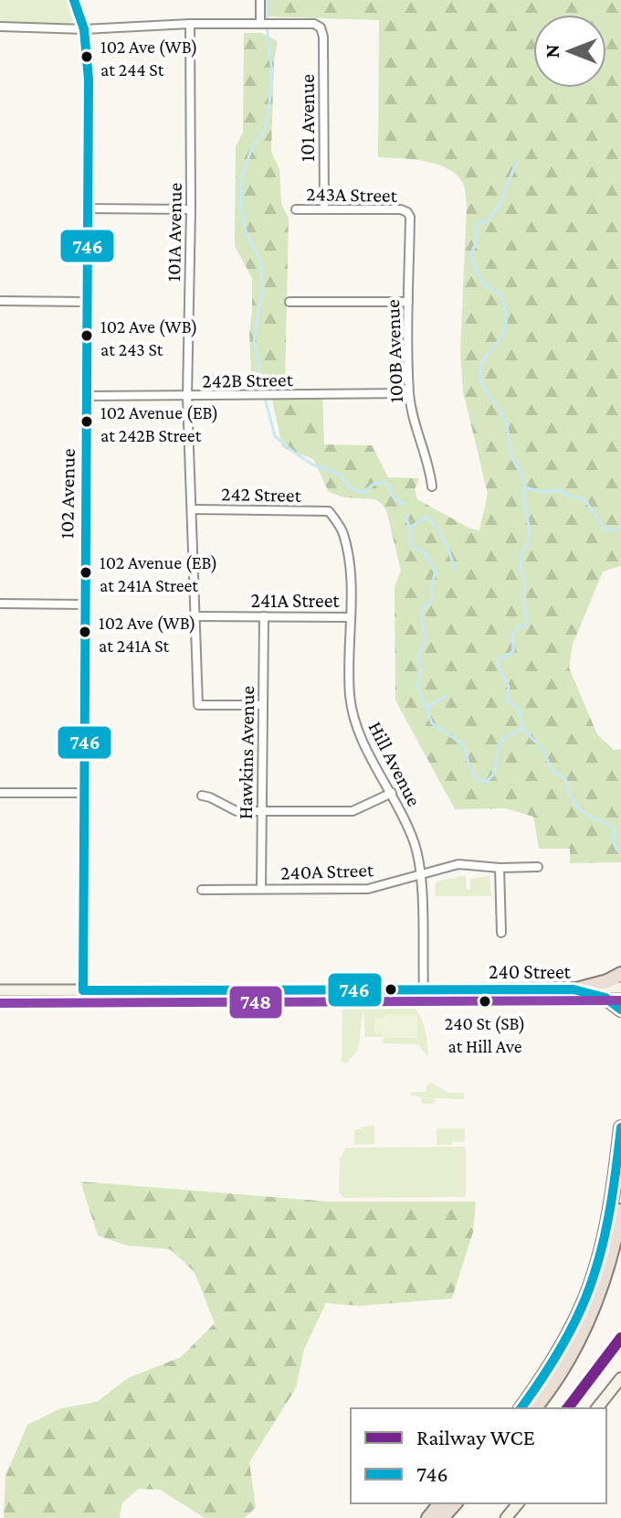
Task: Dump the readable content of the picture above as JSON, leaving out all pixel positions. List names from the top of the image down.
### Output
{
  "streets": {
    "main road": ["102 Avenue", "240 Street"],
    "street": [
      "101 Avenue",
      "243A Street",
      "101A Avenue",
      "100B Avenue",
      "242B Street",
      "242 Street",
      "241A Street",
      "Hawkins Avenue",
      "Hill Avenue",
      "240A Street"
    ]
  },
  "crossings": [
    ["101 Avenue", "243A Street"],
    ["243A Street", "100B Avenue"],
    ["101A Avenue", "242B Street"],
    ["101A Avenue", "242 Street"],
    ["101A Avenue", "241A Street"],
    ["101A Avenue", "Hawkins Avenue"],
    ["100B Avenue", "242B Street"],
    ["242B Street", "102 Avenue"],
    ["102 Avenue", "240 Street"],
    ["242 Street", "Hill Avenue"],
    ["241A Street", "Hawkins Avenue"],
    ["241A Street", "Hill Avenue"],
    ["Hawkins Avenue", "240A Street"],
    ["Hill Avenue", "240A Street"],
    ["Hill Avenue", "240 Street"]
  ],
  "places": [
    "102 Ave (WB) at 244 St",
    "102 Ave (WB) at 243 St",
    "102 Avenue (EB) at 242B Street",
    "102 Avenue (EB) at 241A Street",
    "102 Ave (WB) at 241A St",
    "240 St (SB) at Hill Ave"
  ],
  "lines": ["transit line 746", "transit line 748", "rail line WCE"],
  "legend": ["Railway WCE", "746"],
  "north": "left"
}
